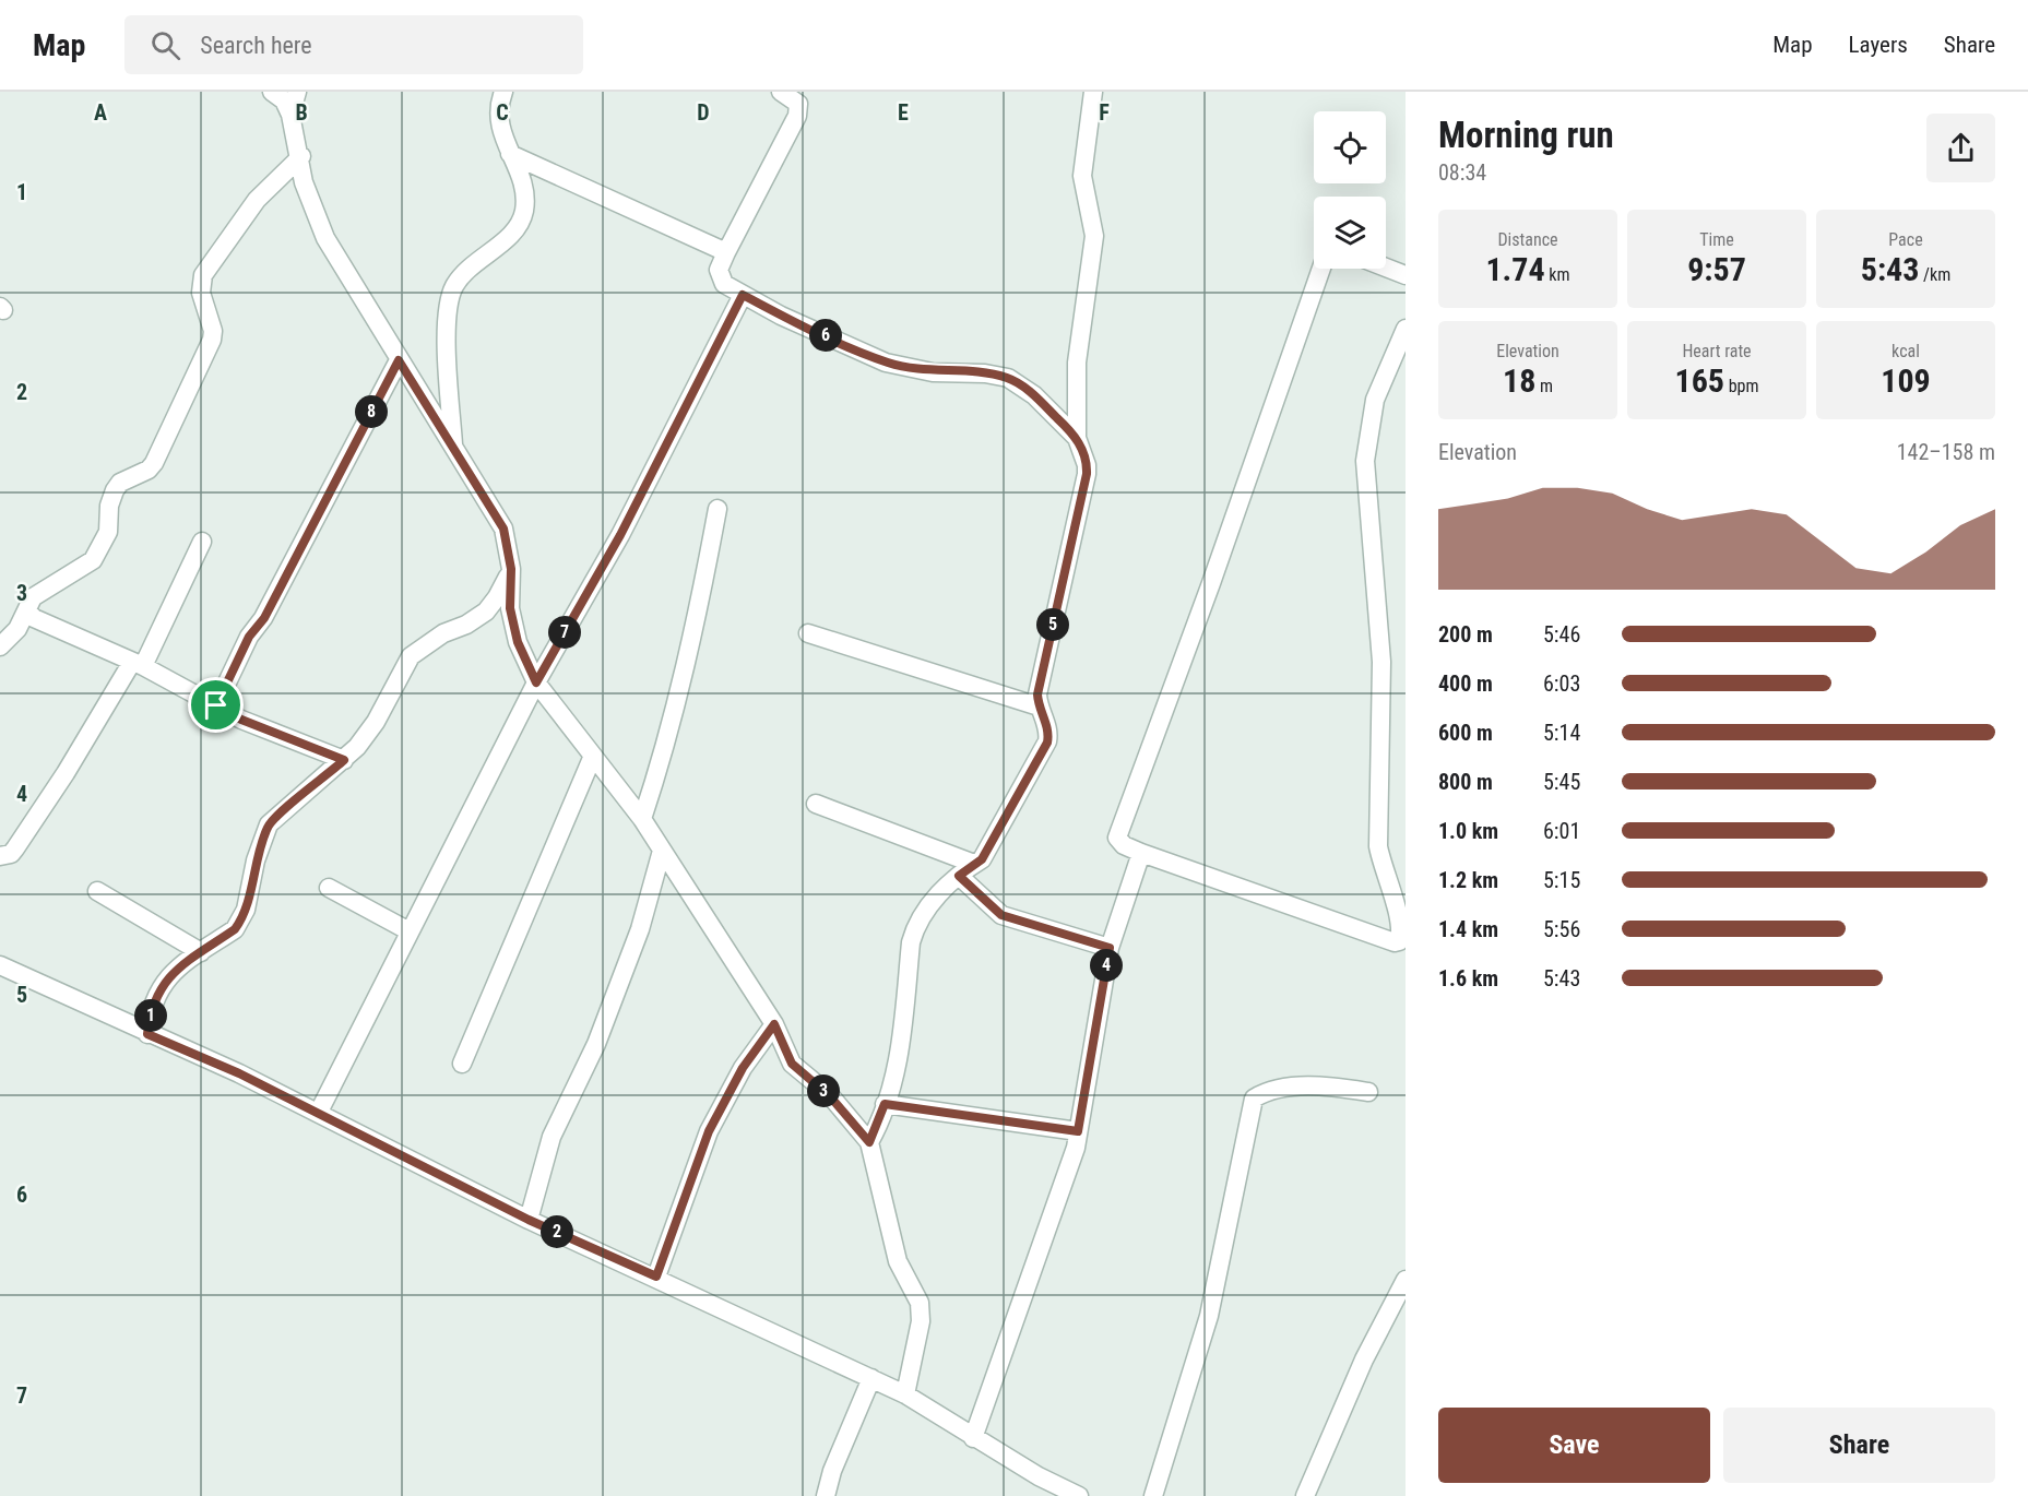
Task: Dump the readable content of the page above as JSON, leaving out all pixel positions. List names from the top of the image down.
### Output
{
  "page": {
    "header": "Map",
    "search": "Search here",
    "nav": ["Map", "Layers", "Share"],
    "heading": ["Morning run", "08:34"],
    "stats": [
      ["Distance", "1.74 km"],
      ["Time", "9:57"],
      ["Pace", "5:43 /km"],
      ["Elevation", "18 m"],
      ["Heart rate", "165 bpm"],
      ["kcal", "109"]
    ],
    "pins": [
      "6",
      "8",
      "5",
      "7",
      "4",
      "1",
      "3",
      "2"
    ],
    "chart": ["Elevation", "142–158 m"],
    "list": [
      {
        "name": "200 m",
        "note": "5:46"
      },
      {
        "name": "400 m",
        "note": "6:03"
      },
      {
        "name": "600 m",
        "note": "5:14"
      },
      {
        "name": "800 m",
        "note": "5:45"
      },
      {
        "name": "1.0 km",
        "note": "6:01"
      },
      {
        "name": "1.2 km",
        "note": "5:15"
      },
      {
        "name": "1.4 km",
        "note": "5:56"
      },
      {
        "name": "1.6 km",
        "note": "5:43"
      }
    ],
    "buttons": ["Save", "Share"]
  },
  "grid": {
    "columns": [
      "A",
      "B",
      "C",
      "D",
      "E",
      "F"
    ],
    "rows": [
      "1",
      "2",
      "3",
      "4",
      "5",
      "6",
      "7"
    ]
  }
}
